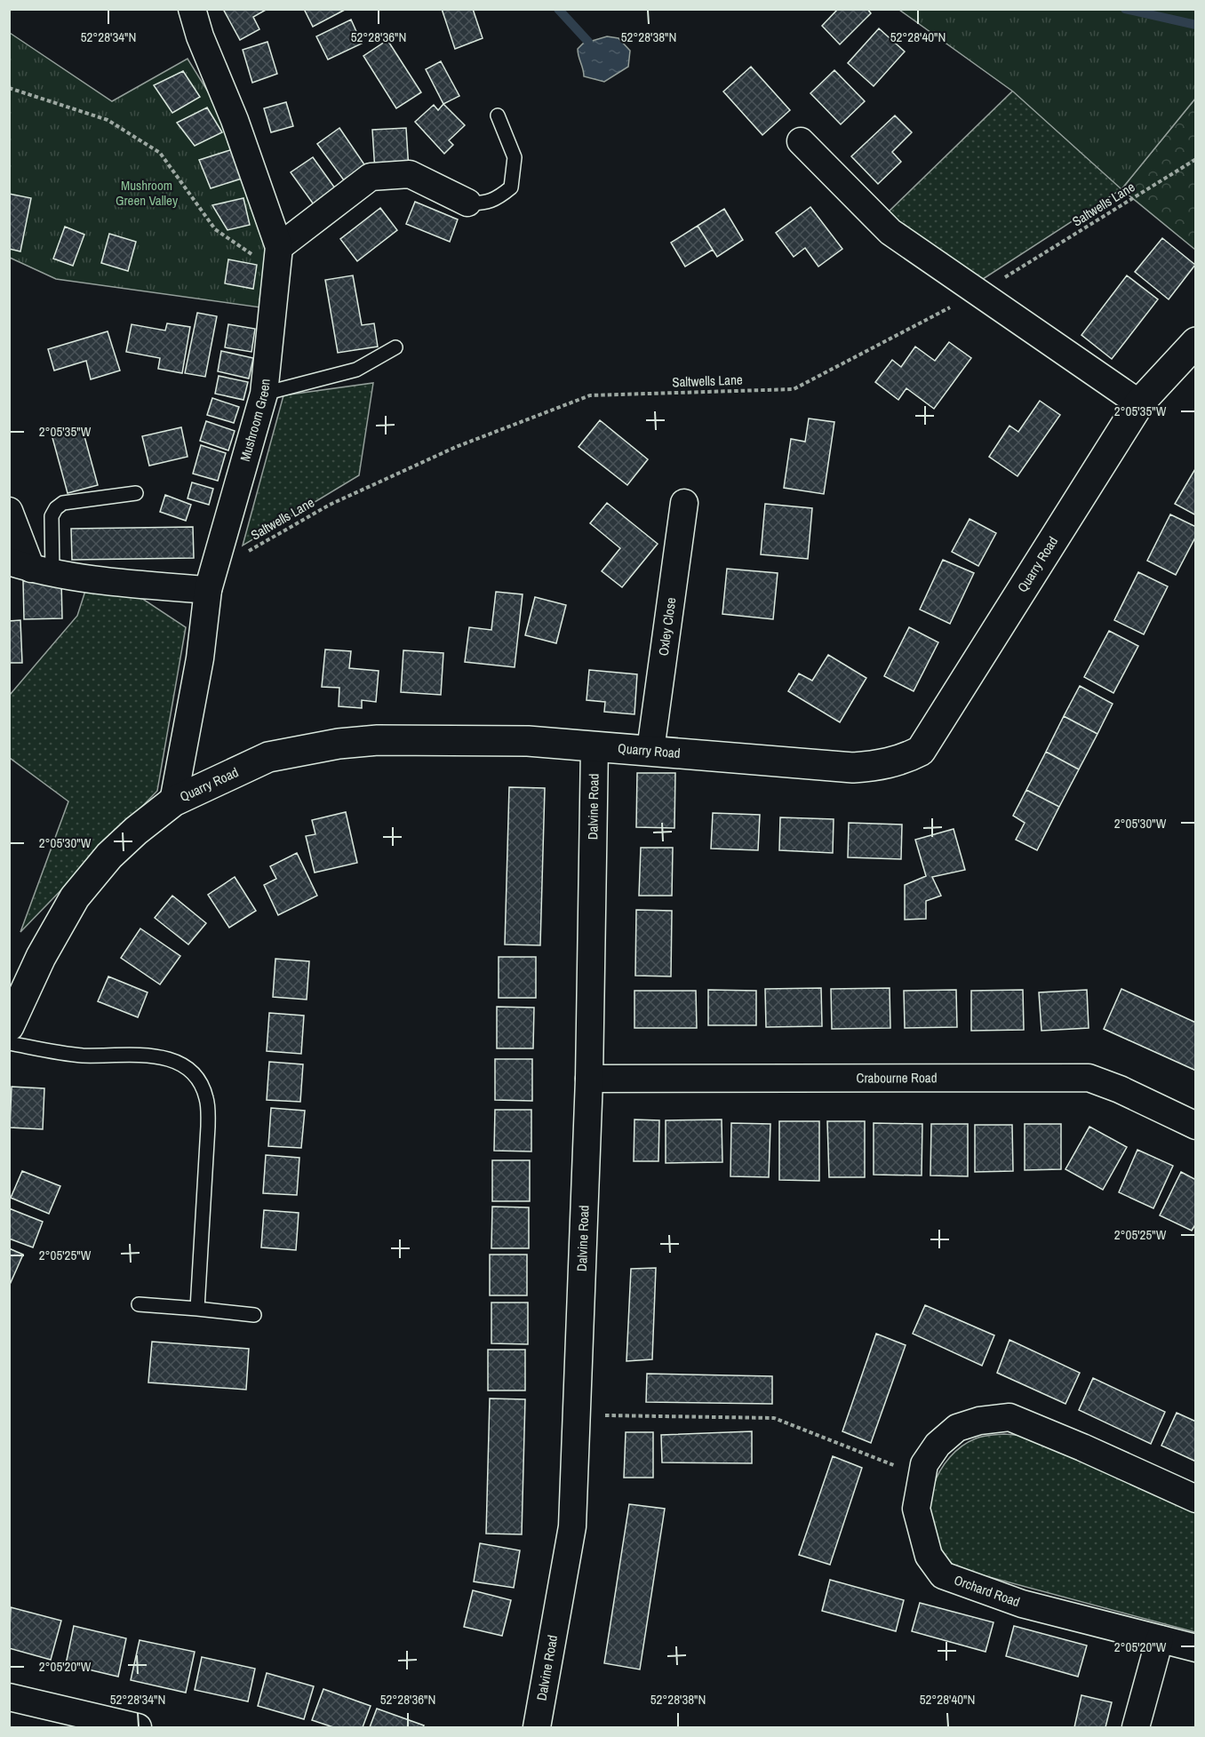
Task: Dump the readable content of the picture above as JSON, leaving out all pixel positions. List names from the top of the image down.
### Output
{
  "streets": {
    "street": [
      "Mushroom Green",
      "Quarry Road",
      "Oxley Close",
      "Dalvine Road",
      "Crabourne Road",
      "Orchard Road"
    ],
    "path": ["Saltwells Lane"]
  },
  "crossings": [
    ["Mushroom Green", "Quarry Road"],
    ["Quarry Road", "Oxley Close"],
    ["Quarry Road", "Dalvine Road"],
    ["Dalvine Road", "Crabourne Road"]
  ],
  "parks": ["Mushroom Green Valley"],
  "coordinates": [
    "52°28'34\"N",
    "52°28'36\"N",
    "52°28'38\"N",
    "52°28'40\"N",
    "2°05'35\"W",
    "2°05'30\"W",
    "2°05'25\"W",
    "2°05'20\"W"
  ]
}
